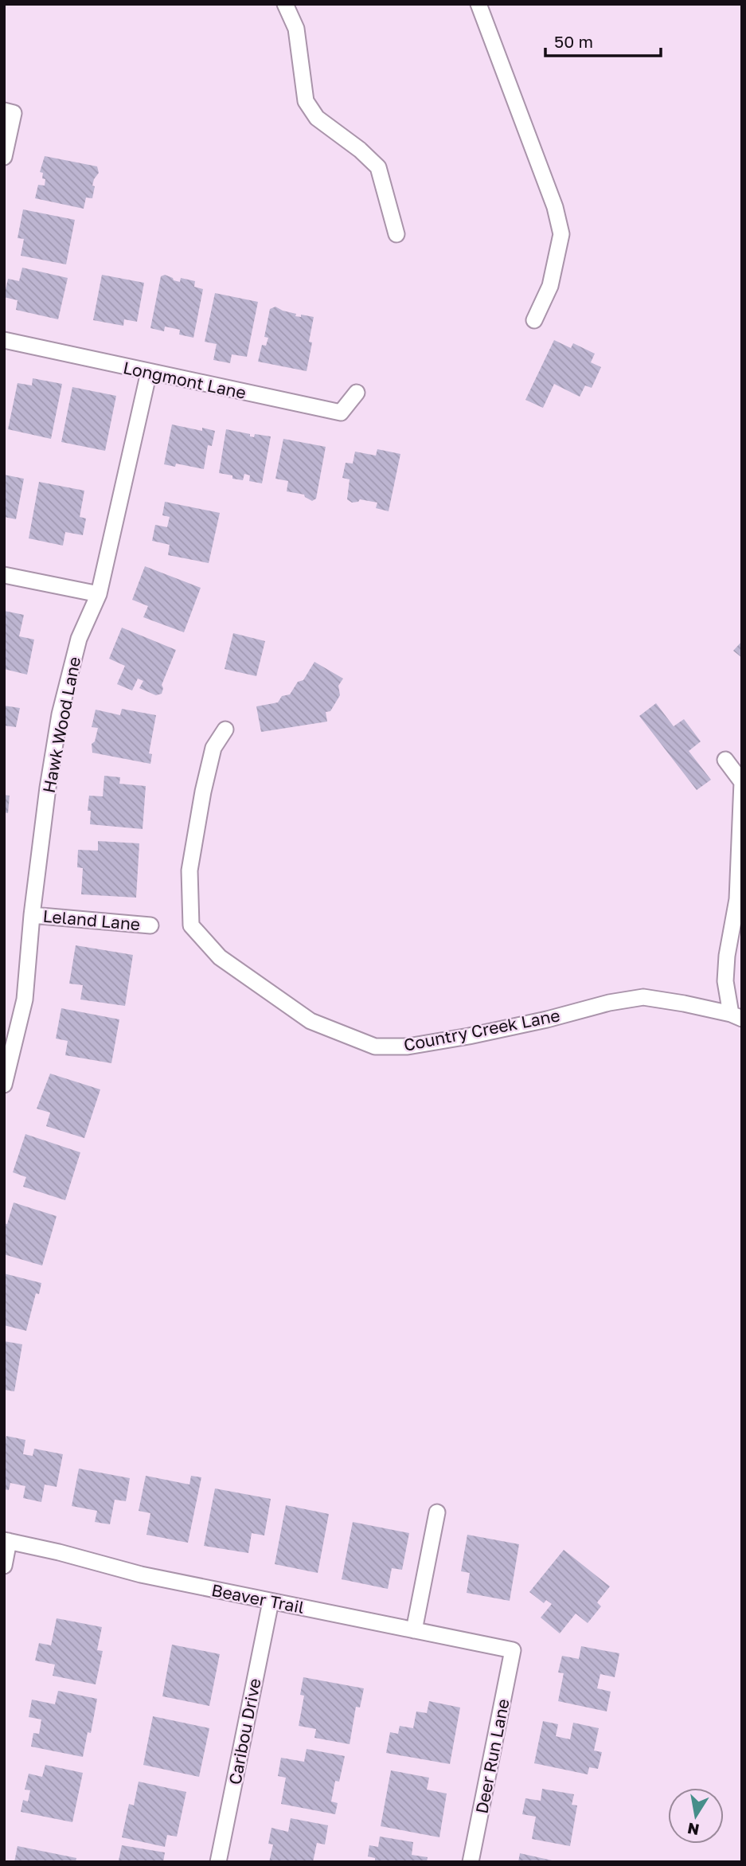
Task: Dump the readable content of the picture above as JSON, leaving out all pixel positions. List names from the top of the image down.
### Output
{
  "streets": {
    "street": [
      "Longmont Lane",
      "Hawk Wood Lane",
      "Leland Lane",
      "Country Creek Lane",
      "Beaver Trail",
      "Caribou Drive",
      "Deer Run Lane"
    ]
  },
  "crossings": [
    ["Longmont Lane", "Hawk Wood Lane"],
    ["Hawk Wood Lane", "Leland Lane"],
    ["Beaver Trail", "Caribou Drive"],
    ["Beaver Trail", "Deer Run Lane"]
  ],
  "scale_bar": "50 m",
  "north": "bottom"
}
